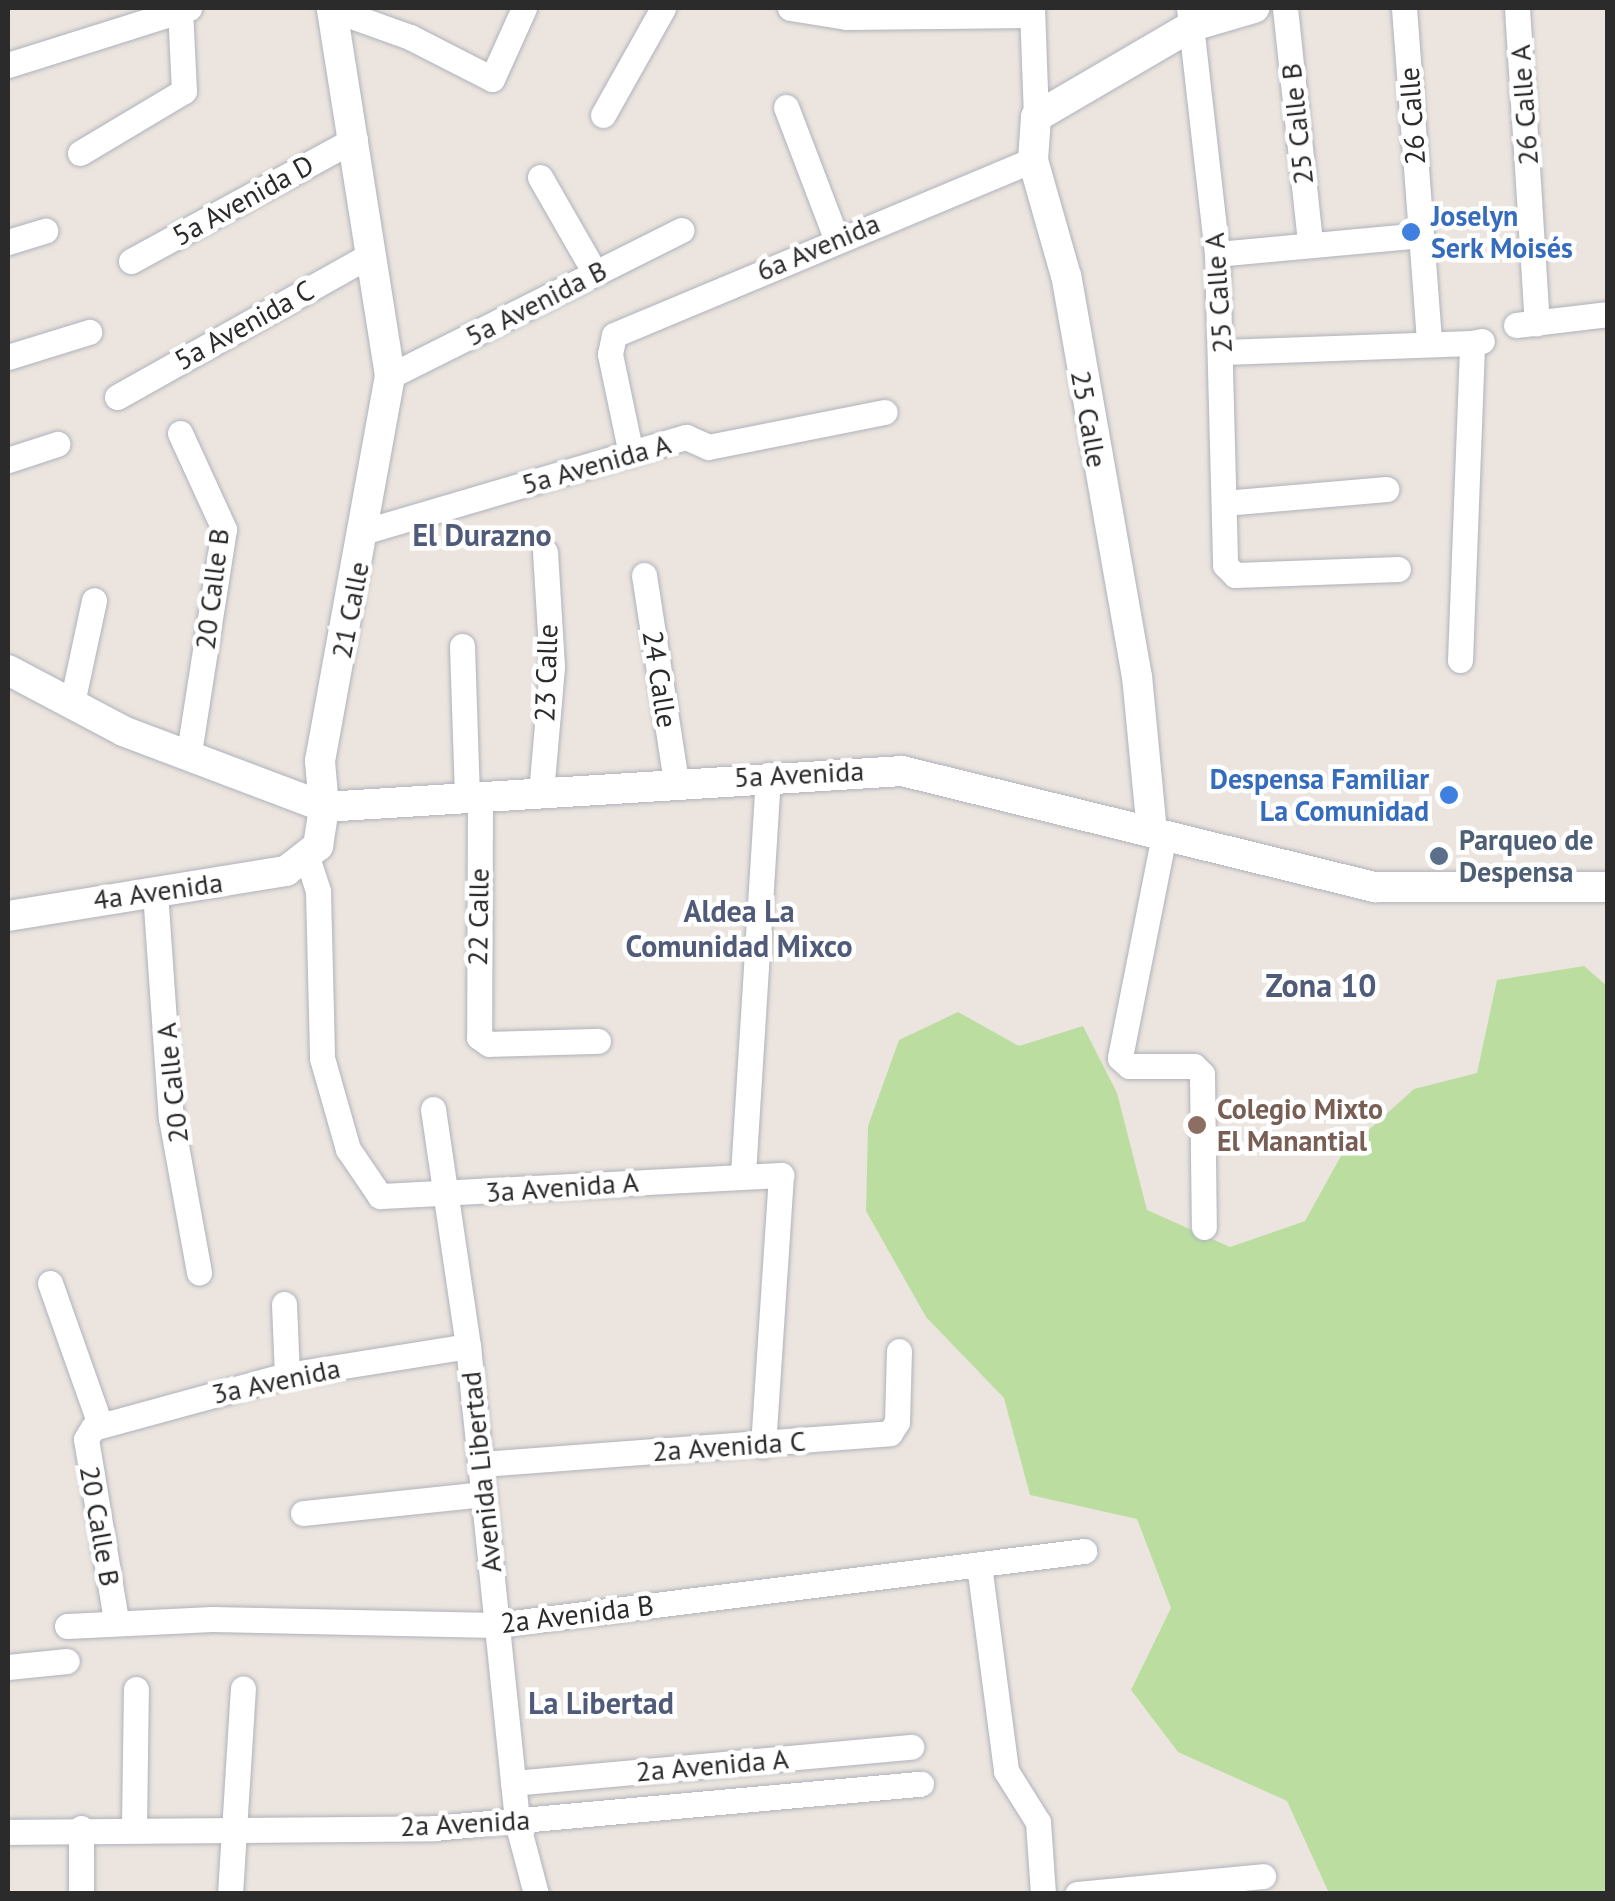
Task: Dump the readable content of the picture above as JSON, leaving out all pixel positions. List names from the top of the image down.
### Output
{
  "streets": {
    "street": [
      "26 Calle A",
      "26 Calle",
      "25 Calle B",
      "5a Avenida D",
      "6a Avenida",
      "25 Calle A",
      "5a Avenida B",
      "5a Avenida C",
      "25 Calle",
      "5a Avenida A",
      "20 Calle B",
      "21 Calle",
      "23 Calle",
      "24 Calle",
      "5a Avenida",
      "4a Avenida",
      "22 Calle",
      "20 Calle A",
      "3a Avenida A",
      "3a Avenida",
      "2a Avenida C",
      "Avenida Libertad",
      "2a Avenida B",
      "2a Avenida A",
      "2a Avenida"
    ]
  },
  "crossings": [
    ["5a Avenida D", "21 Calle"],
    ["6a Avenida", "25 Calle"],
    ["6a Avenida", "5a Avenida A"],
    ["5a Avenida B", "21 Calle"],
    ["5a Avenida C", "21 Calle"],
    ["25 Calle", "5a Avenida"],
    ["5a Avenida A", "21 Calle"],
    ["20 Calle B", "5a Avenida"],
    ["20 Calle B", "3a Avenida"],
    ["20 Calle B", "2a Avenida B"],
    ["21 Calle", "5a Avenida"],
    ["21 Calle", "4a Avenida"],
    ["21 Calle", "3a Avenida A"],
    ["23 Calle", "5a Avenida"],
    ["24 Calle", "5a Avenida"],
    ["5a Avenida", "22 Calle"],
    ["4a Avenida", "20 Calle A"],
    ["4a Avenida", "3a Avenida A"],
    ["3a Avenida A", "Avenida Libertad"],
    ["3a Avenida", "Avenida Libertad"],
    ["2a Avenida C", "Avenida Libertad"],
    ["Avenida Libertad", "2a Avenida B"],
    ["Avenida Libertad", "2a Avenida A"],
    ["Avenida Libertad", "2a Avenida"]
  ],
  "districts": [
    "El Durazno",
    "Aldea La Comunidad Mixco",
    "Zona 10",
    "La Libertad"
  ],
  "places": [
    "Joselyn Serk Moisés",
    "Despensa Familiar La Comunidad",
    "Parqueo de Despensa",
    "Colegio Mixto El Manantial"
  ]
}
